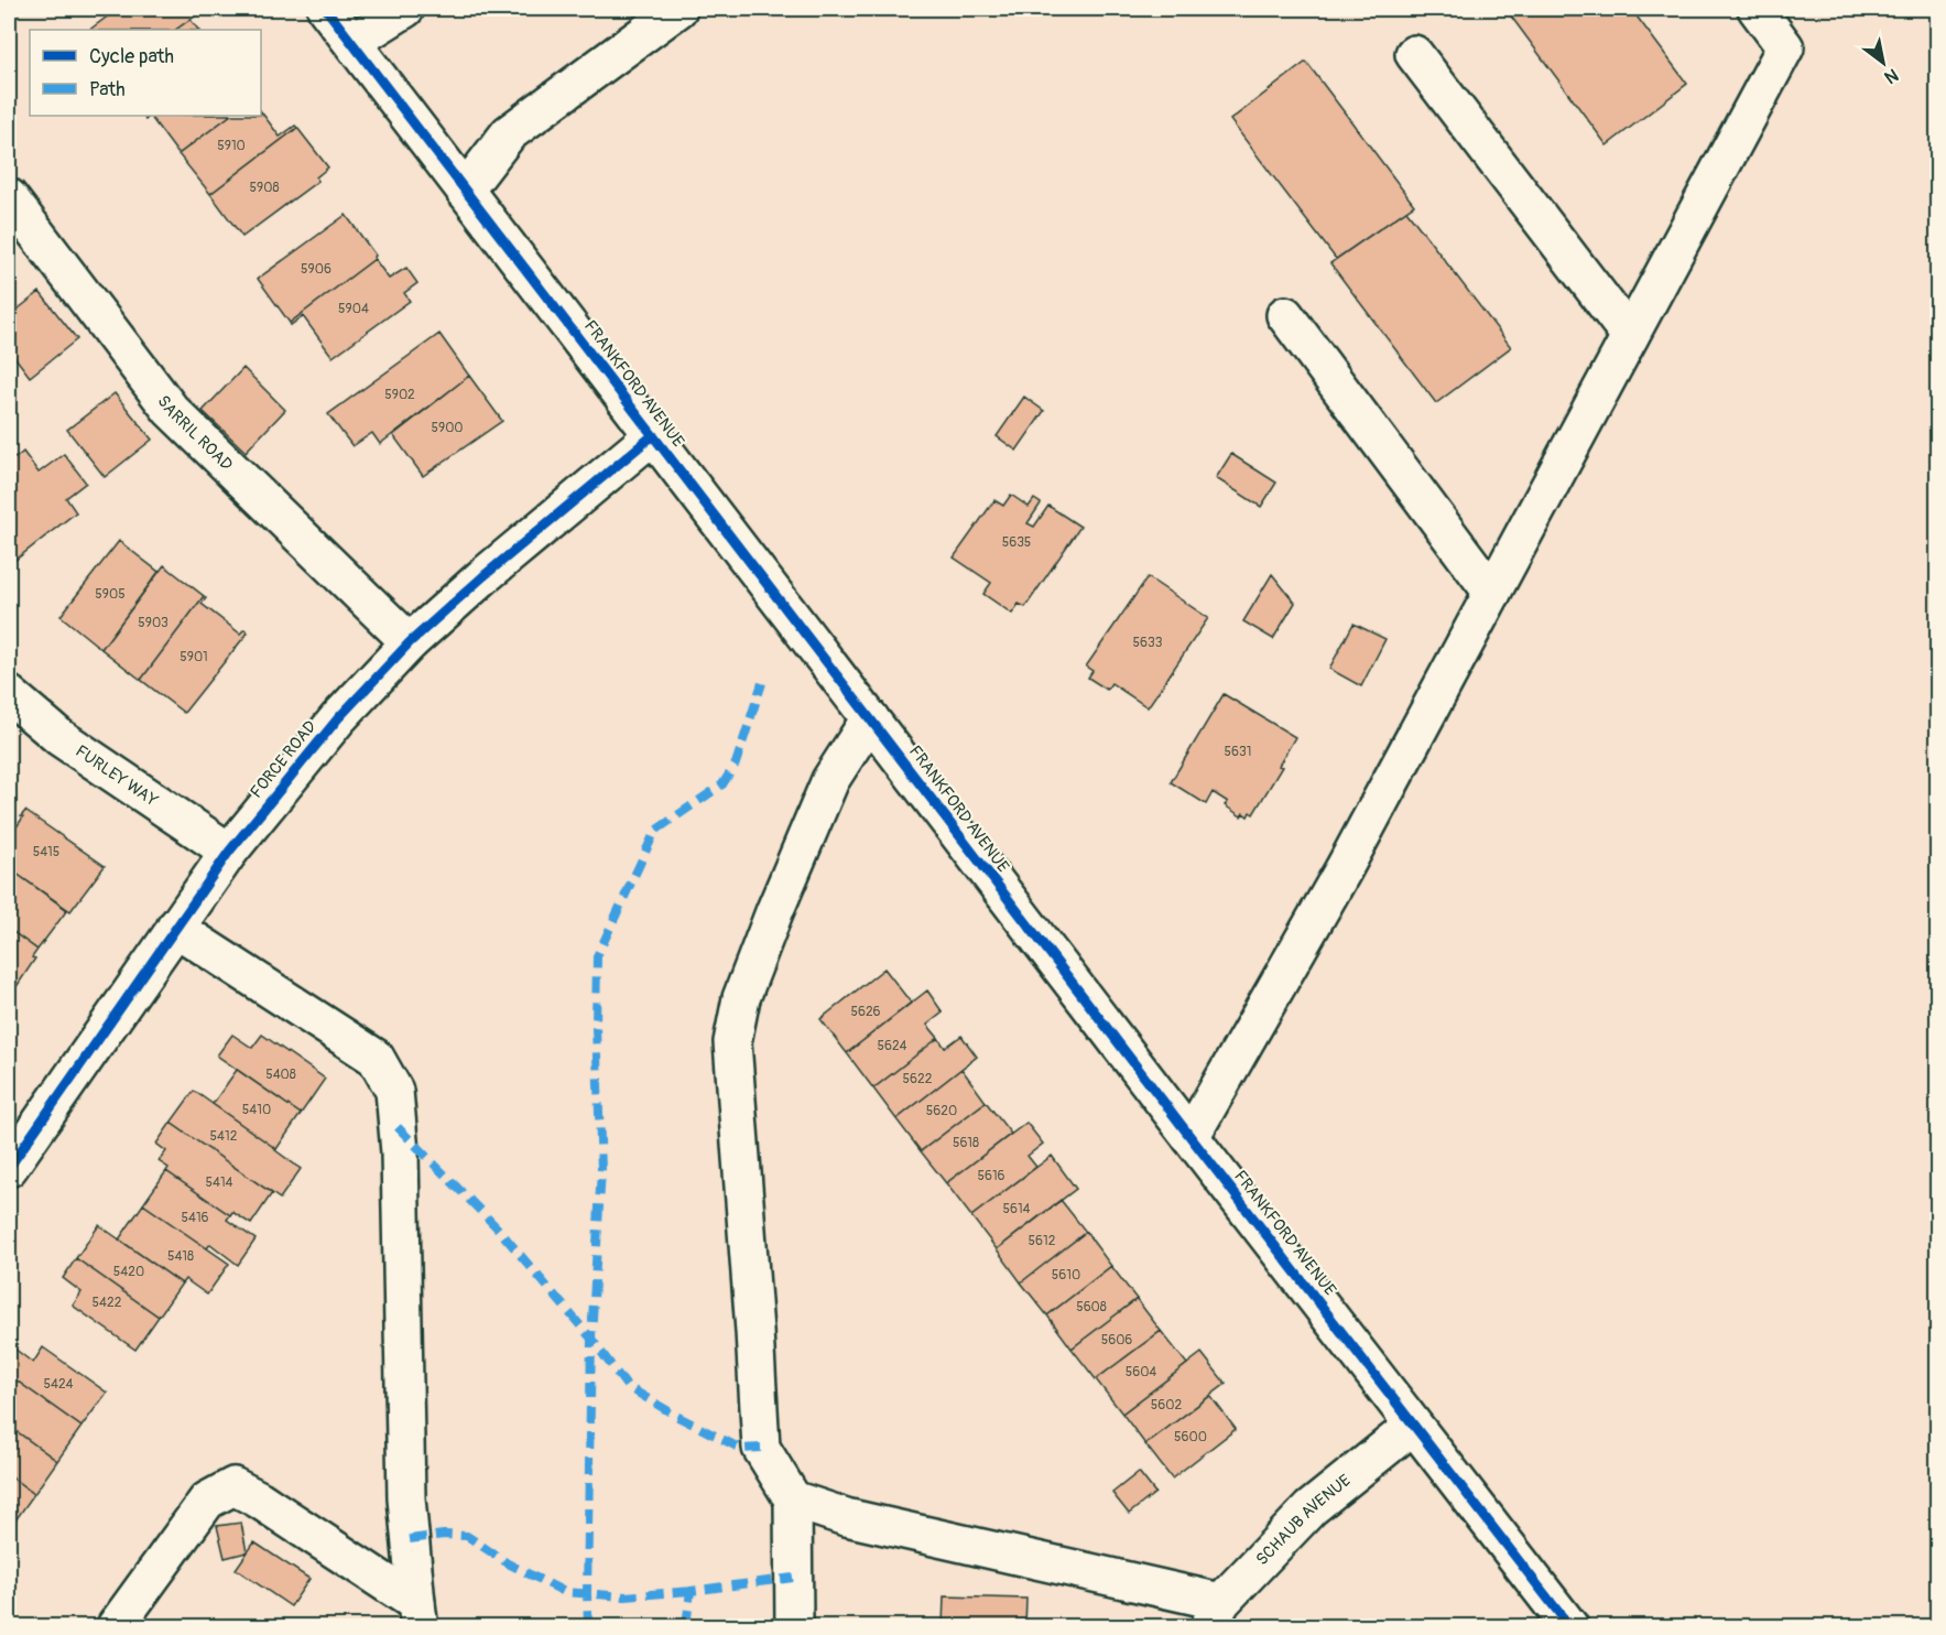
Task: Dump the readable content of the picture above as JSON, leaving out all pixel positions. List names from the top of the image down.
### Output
{
  "streets": {
    "street": [
      "FRANKFORD AVENUE",
      "SARRIL ROAD",
      "FORCE ROAD",
      "FURLEY WAY",
      "SCHAUB AVENUE"
    ]
  },
  "crossings": [
    ["FRANKFORD AVENUE", "FORCE ROAD"],
    ["FRANKFORD AVENUE", "SCHAUB AVENUE"],
    ["SARRIL ROAD", "FORCE ROAD"],
    ["FORCE ROAD", "FURLEY WAY"]
  ],
  "house_numbers": [
    "5910",
    "5908",
    "5906",
    "5904",
    "5902",
    "5900",
    "5635",
    "5905",
    "5903",
    "5633",
    "5901",
    "5631",
    "5415",
    "5626",
    "5624",
    "5408",
    "5622",
    "5410",
    "5620",
    "5412",
    "5618",
    "5616",
    "5414",
    "5614",
    "5416",
    "5612",
    "5418",
    "5420",
    "5610",
    "5422",
    "5608",
    "5606",
    "5604",
    "5424",
    "5602",
    "5600"
  ],
  "legend": ["Cycle path", "Path"],
  "north": "bottom right"
}
